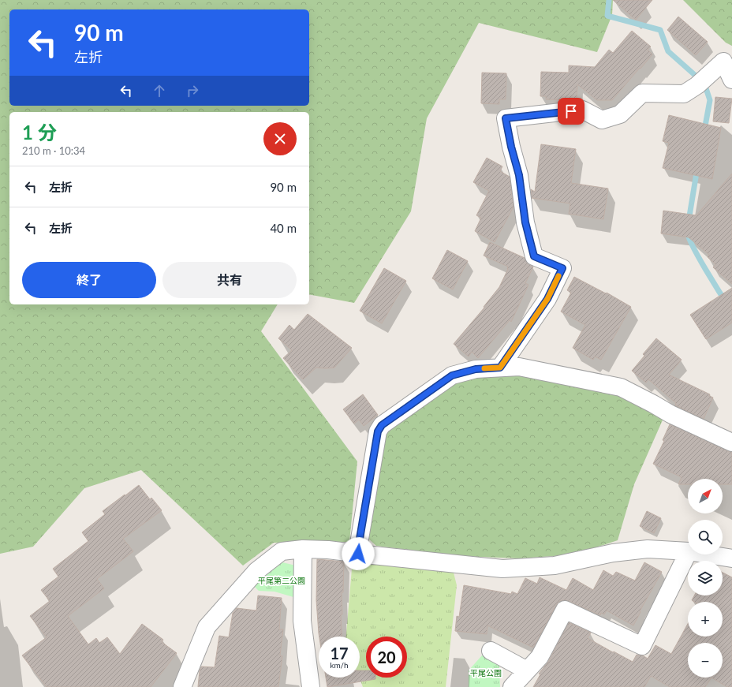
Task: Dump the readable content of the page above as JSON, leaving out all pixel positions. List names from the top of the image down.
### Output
{
  "parks": ["平尾第二公園", "平尾公園"],
  "north": "top right",
  "page": {
    "turn": ["90 m", "左折"],
    "heading": ["1 分", "210 m · 10:34"],
    "list": [
      {
        "name": "左折",
        "value": "90 m"
      },
      {
        "name": "左折",
        "value": "40 m"
      }
    ],
    "buttons": ["終了", "共有"],
    "map_buttons": ["+", "−"],
    "speed": "17 km/h",
    "limit": "20"
  }
}
